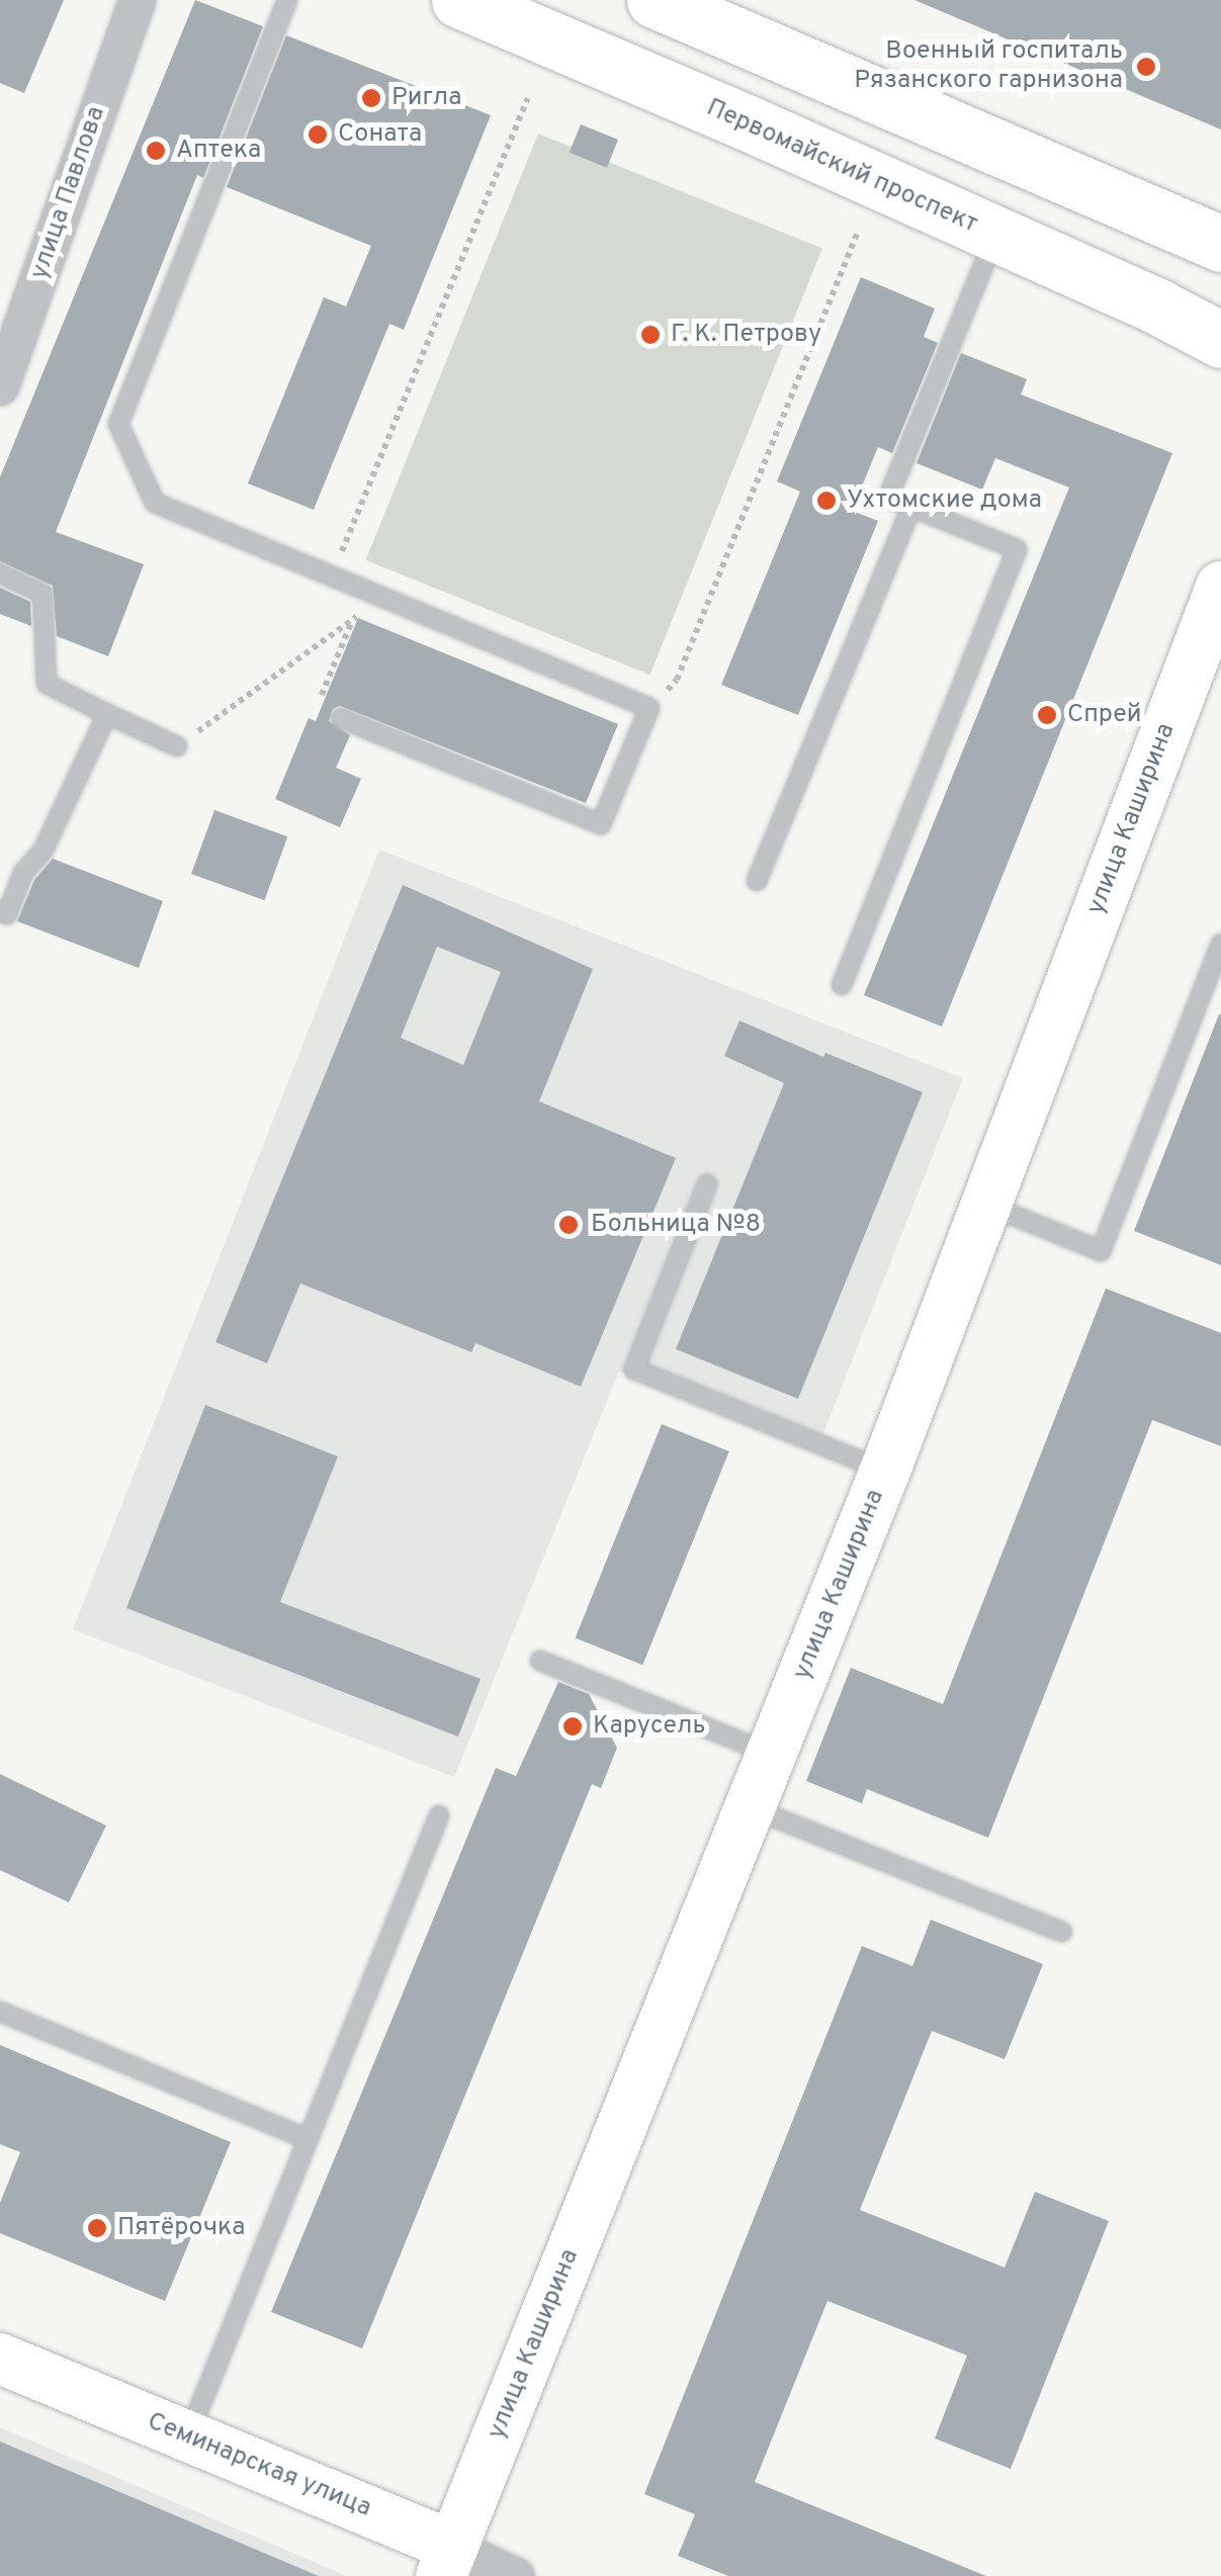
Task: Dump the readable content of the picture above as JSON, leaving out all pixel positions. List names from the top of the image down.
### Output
{
  "streets": {
    "main road": ["Первомайский проспект", "улица Каширина", "Семинарская улица"],
    "street": ["улица Павлова"]
  },
  "crossings": [
    ["улица Каширина", "Семинарская улица"]
  ],
  "places": [
    "Военный госпиталь Рязанского гарнизона",
    "Ригла",
    "Соната",
    "Аптека",
    "Г. К. Петрову",
    "Ухтомские дома",
    "Спрей",
    "Больница №8",
    "Карусель",
    "Пятёрочка"
  ]
}
